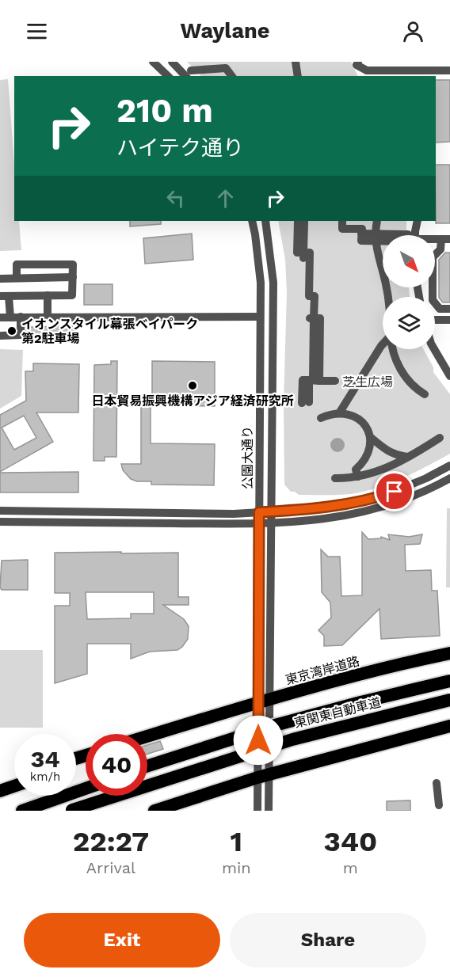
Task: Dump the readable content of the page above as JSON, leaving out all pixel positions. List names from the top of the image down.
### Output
{
  "streets": {
    "highway": ["東京湾岸道路", "東関東自動車道"],
    "street": ["公園大通り"]
  },
  "crossings": [
    ["公園大通り", "東京湾岸道路"]
  ],
  "parks": ["芝生広場"],
  "places": ["イオンスタイル幕張ベイパーク 第2駐車場", "日本貿易振興機構アジア経済研究所"],
  "north": "bottom right",
  "page": {
    "header": "Waylane",
    "turn": ["210 m", "ハイテク通り"],
    "speed": "34 km/h",
    "limit": "40",
    "eta": [
      "22:27",
      "Arrival",
      "1",
      "min",
      "340",
      "m"
    ],
    "buttons": ["Exit", "Share"]
  }
}
